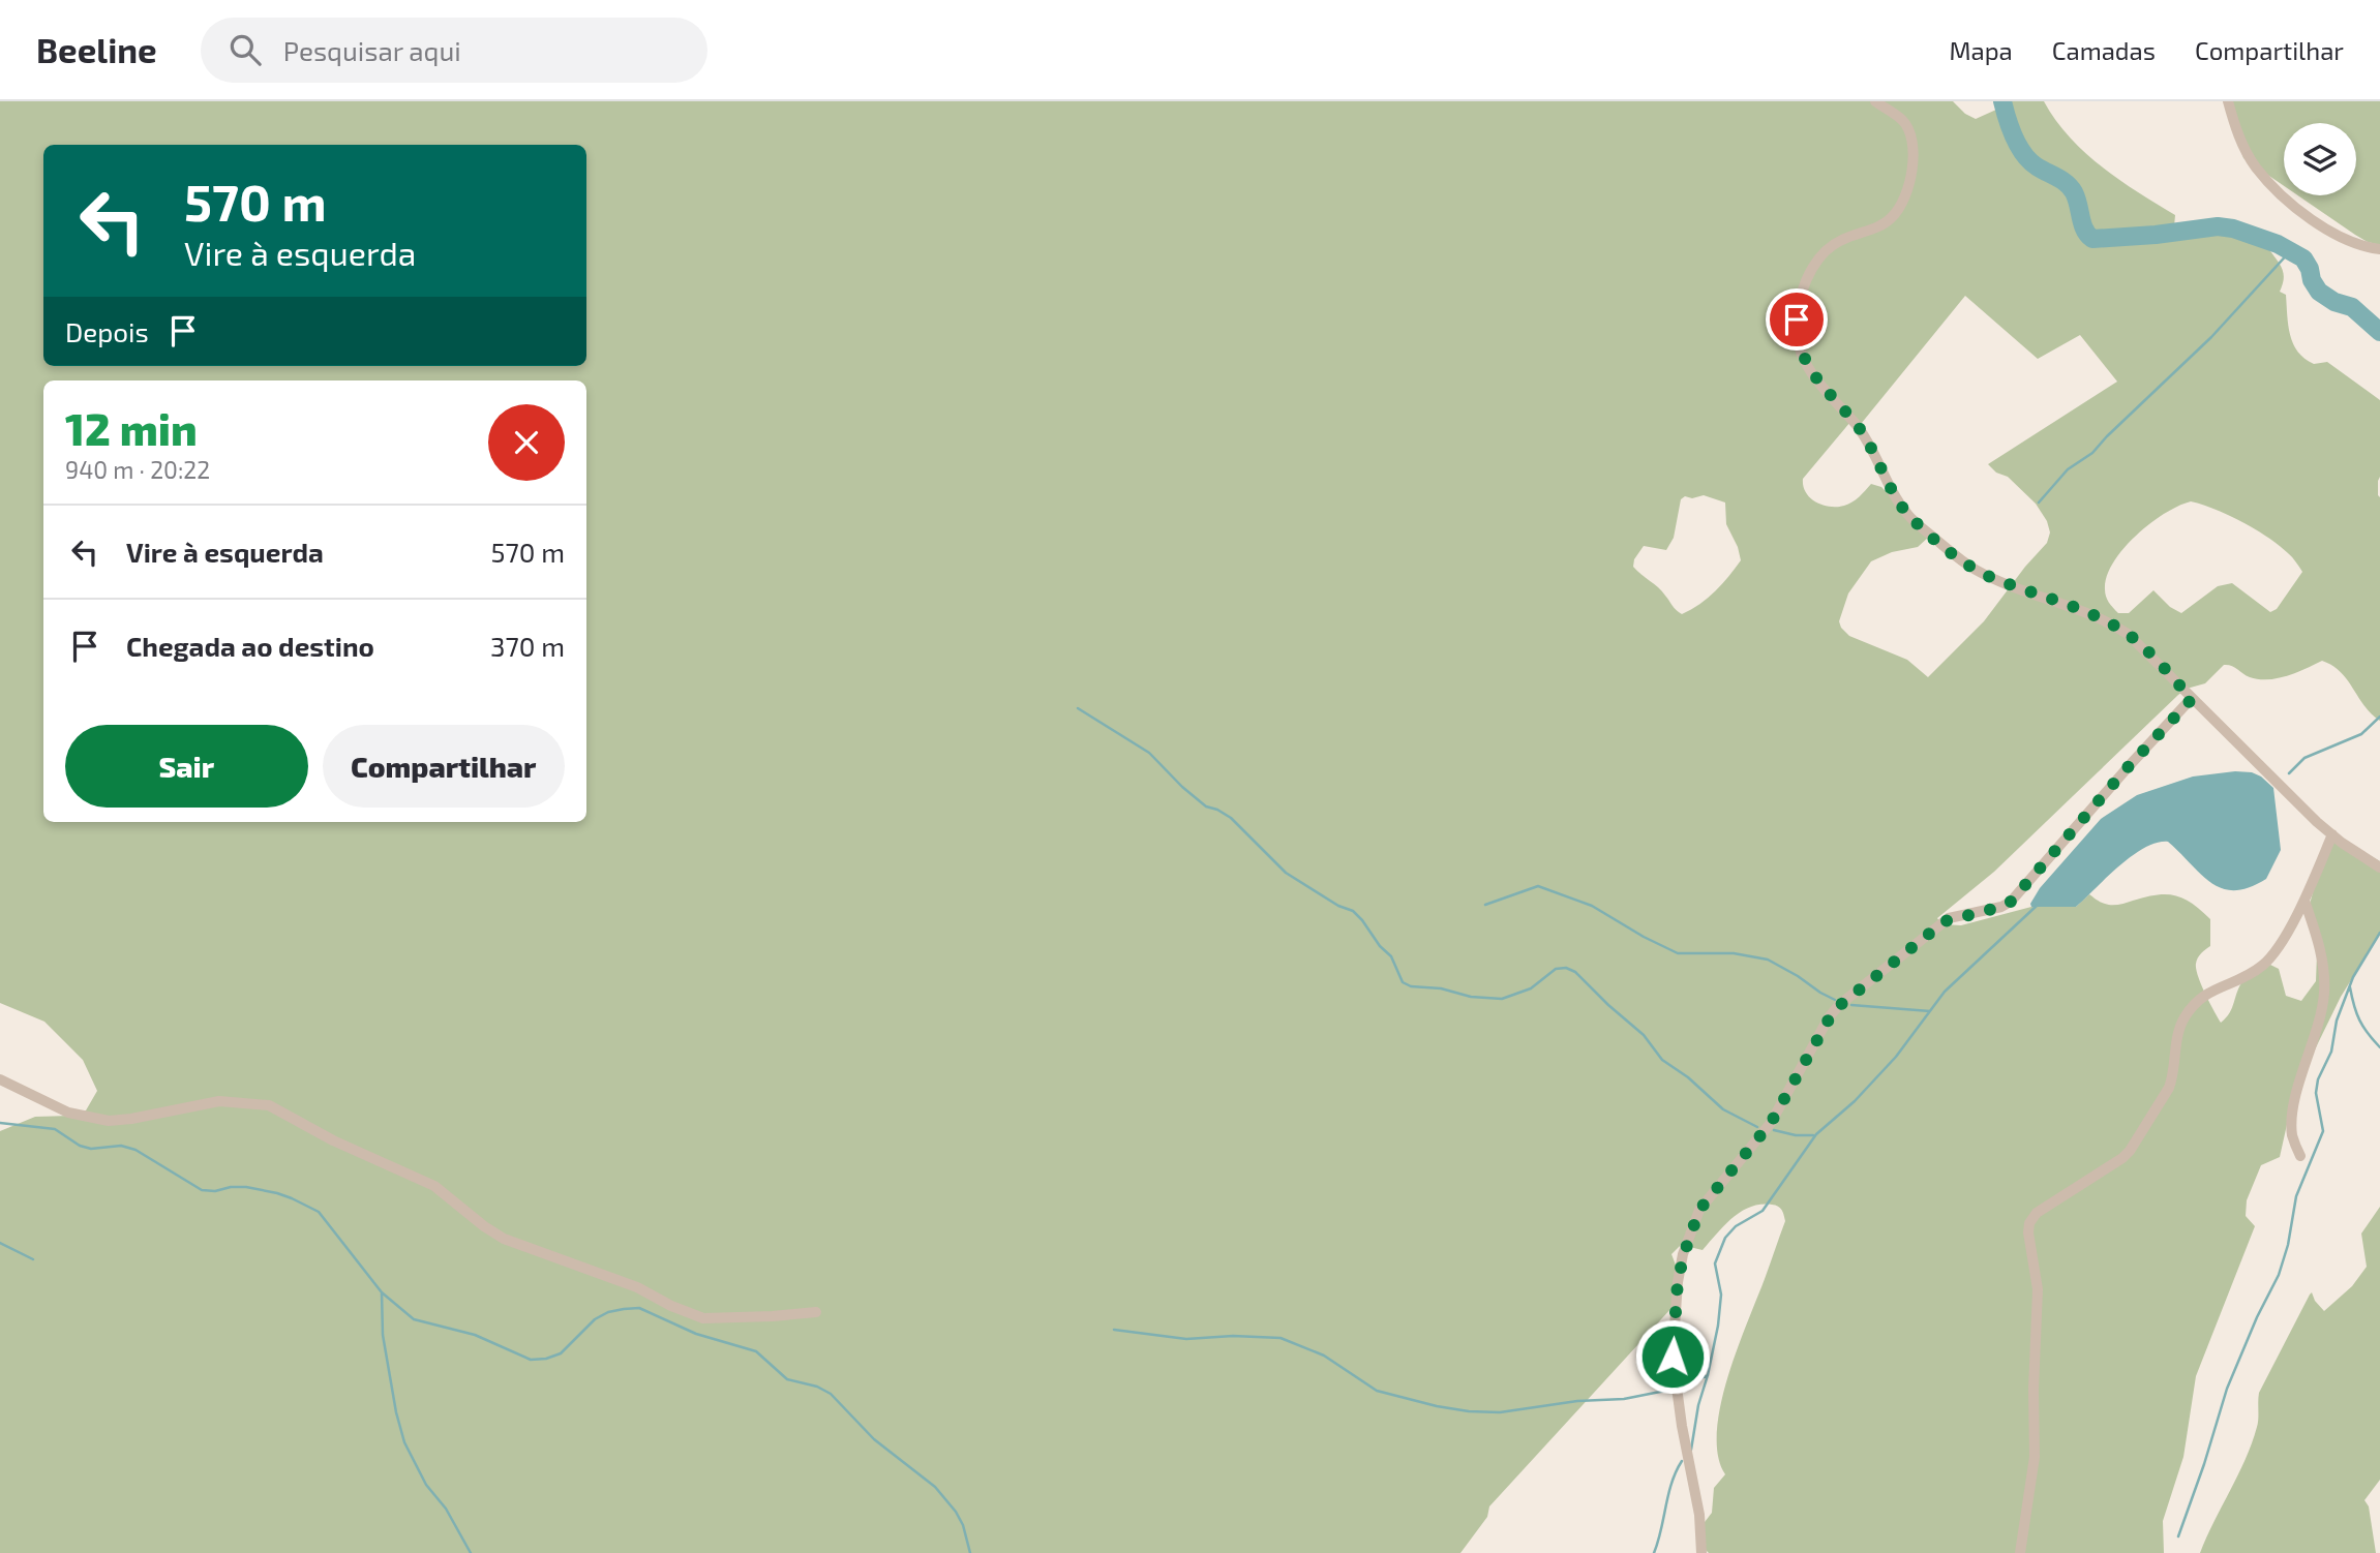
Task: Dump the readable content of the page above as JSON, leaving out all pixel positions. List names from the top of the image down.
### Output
{
  "page": {
    "header": "Beeline",
    "search": "Pesquisar aqui",
    "nav": ["Mapa", "Camadas", "Compartilhar"],
    "turn": ["570 m", "Vire à esquerda"],
    "then": "Depois",
    "heading": ["12 min", "940 m · 20:22"],
    "list": [
      {
        "name": "Vire à esquerda",
        "value": "570 m"
      },
      {
        "name": "Chegada ao destino",
        "value": "370 m"
      }
    ],
    "buttons": ["Sair", "Compartilhar"]
  }
}
